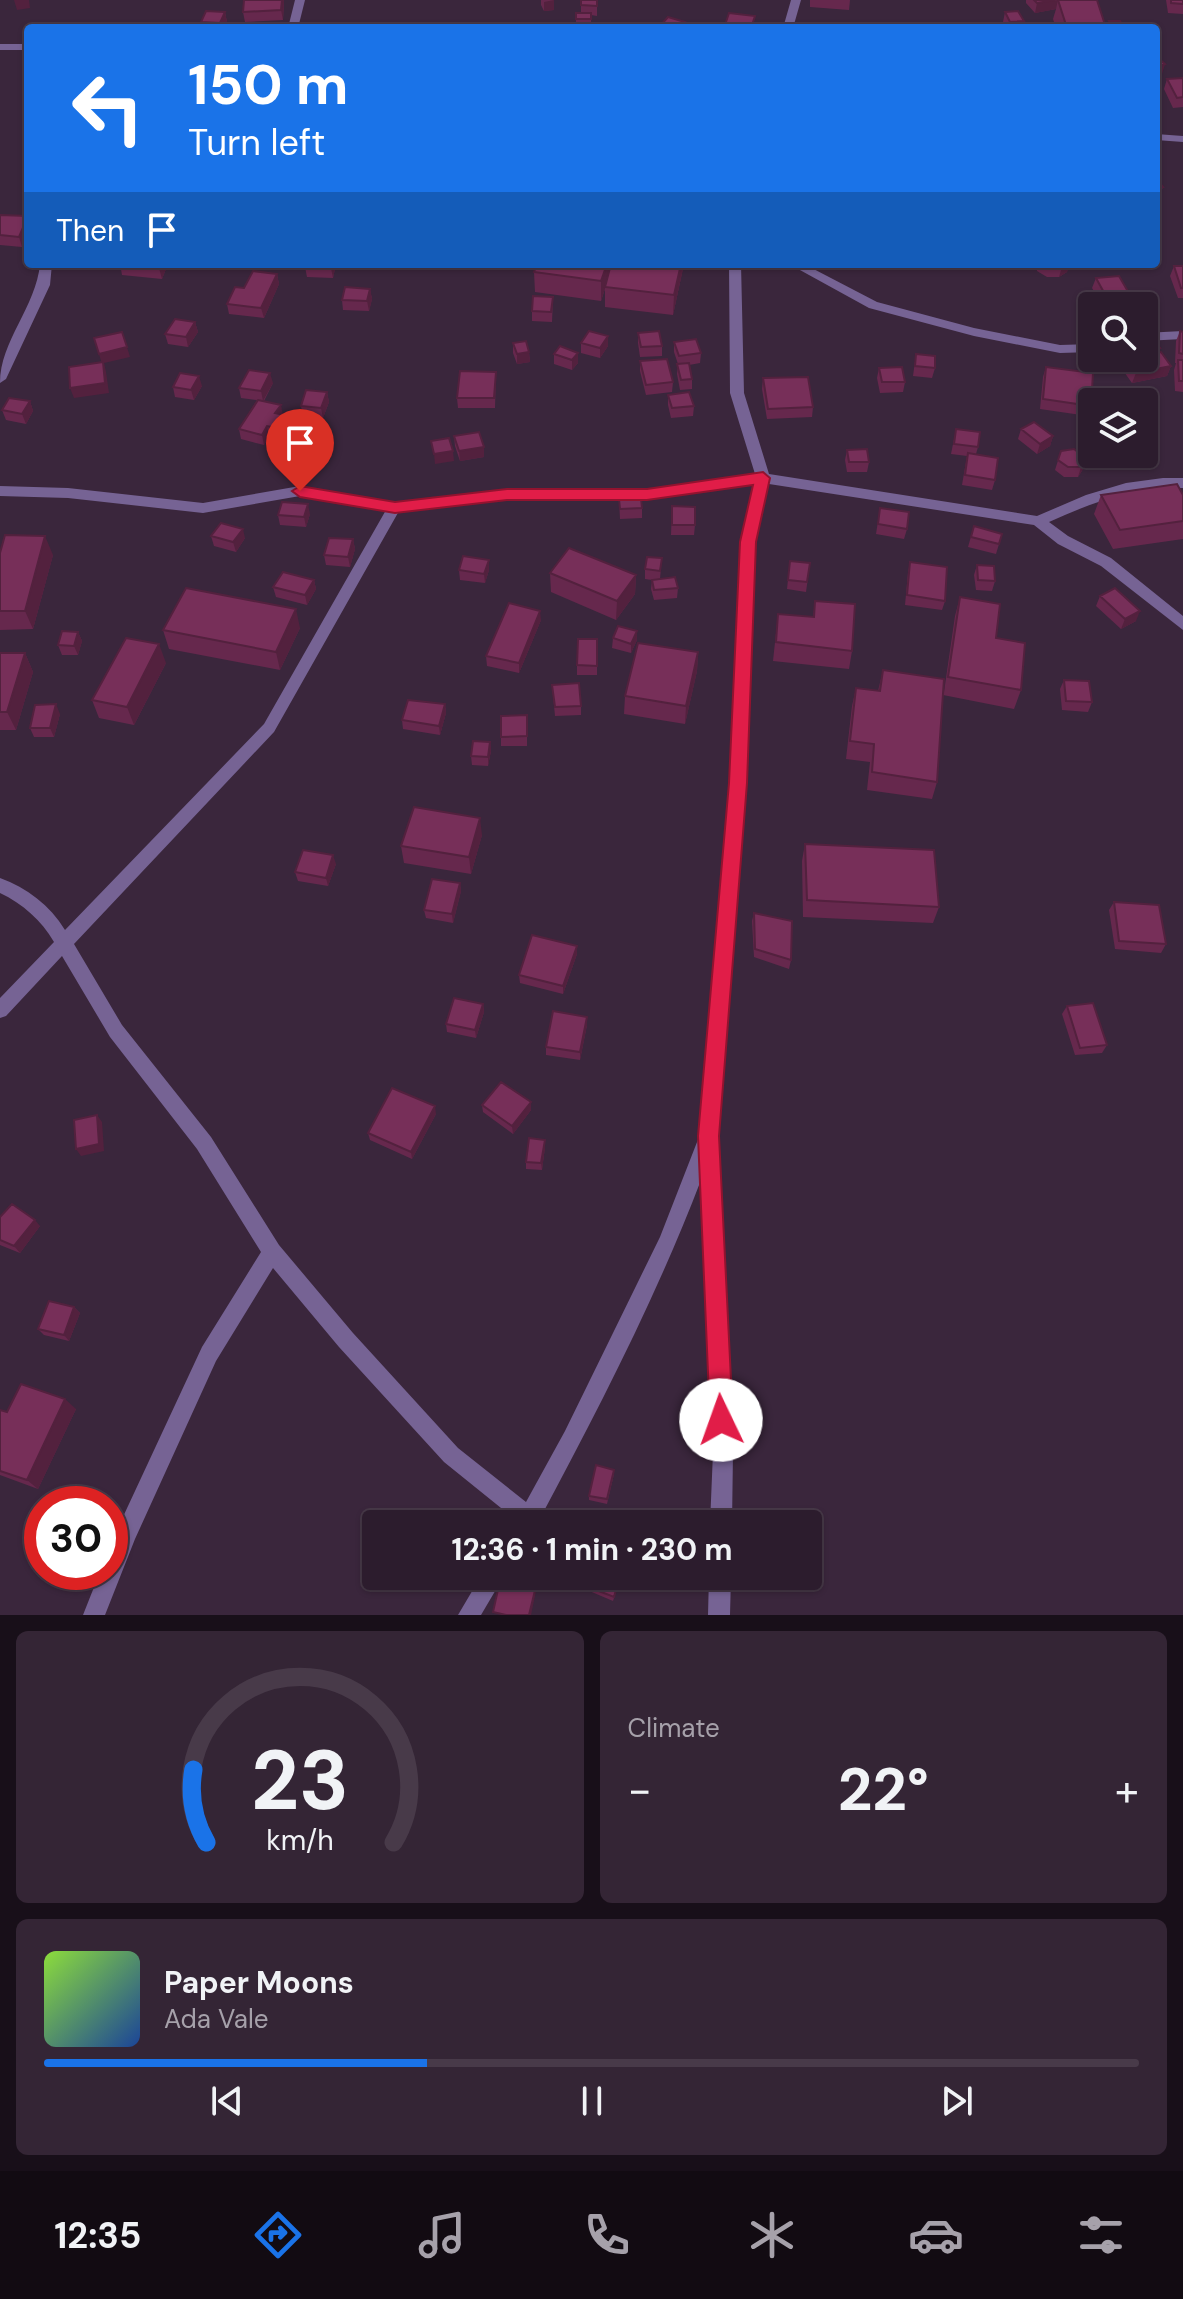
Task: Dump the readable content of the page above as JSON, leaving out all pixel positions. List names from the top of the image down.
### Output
{
  "page": {
    "turn": ["150 m", "Turn left"],
    "then": "Then",
    "limit": "30",
    "trip": "12:36 · 1 min · 230 m",
    "tile": "Climate",
    "heat": ["−", "22°", "+"],
    "song": ["Paper Moons", "Ada Vale"],
    "tabs": "12:35",
    "gauge": ["23", "km/h"]
  }
}
